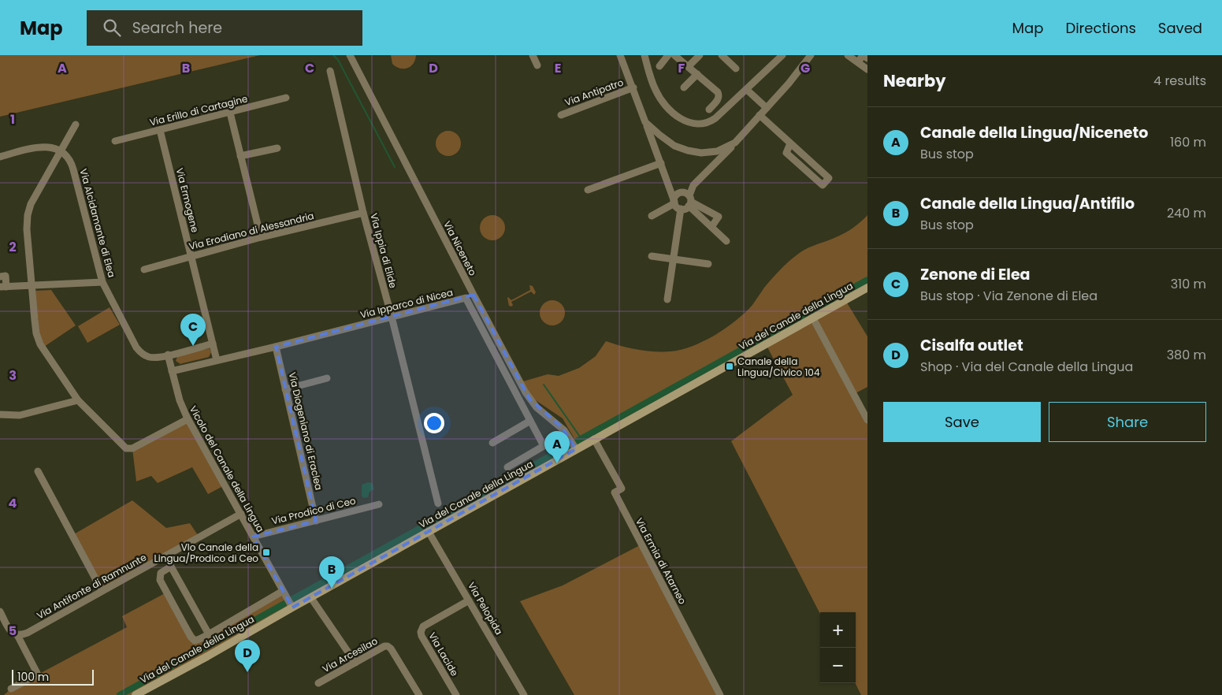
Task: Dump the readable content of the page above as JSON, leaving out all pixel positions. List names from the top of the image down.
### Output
{
  "streets": {
    "street": [
      "Via Antipatro",
      "Via Erillo di Cartagine",
      "Via Ermogene",
      "Via Alcidamante di Elea",
      "Via Erodiano di Alessandria",
      "Via Niceneto",
      "Via Ippia di Elide",
      "Via Ipparco di Nicea",
      "Via del Canale della Lingua",
      "Via Diogeniano di Eraclea",
      "Vicolo del Canale della Lingua",
      "Via Prodico di Ceo",
      "Via Ermia di Atarneo",
      "Via Antifonte di Ramnunte",
      "Via Pelopida",
      "Via Lacide",
      "Via Arcesilao"
    ]
  },
  "crossings": [
    ["Via Erillo di Cartagine", "Via Ermogene"],
    ["Via Ermogene", "Via Alcidamante di Elea"],
    ["Via Ermogene", "Via Erodiano di Alessandria"],
    ["Via Ermogene", "Via Ipparco di Nicea"],
    ["Via Alcidamante di Elea", "Vicolo del Canale della Lingua"],
    ["Via Erodiano di Alessandria", "Via Ippia di Elide"],
    ["Via Niceneto", "Via del Canale della Lingua"],
    ["Via Ippia di Elide", "Via Ipparco di Nicea"],
    ["Via Ipparco di Nicea", "Via Diogeniano di Eraclea"],
    ["Via Ipparco di Nicea", "Vicolo del Canale della Lingua"],
    ["Via del Canale della Lingua", "Vicolo del Canale della Lingua"],
    ["Via del Canale della Lingua", "Via Ermia di Atarneo"],
    ["Via del Canale della Lingua", "Via Pelopida"],
    ["Via Diogeniano di Eraclea", "Via Prodico di Ceo"],
    ["Vicolo del Canale della Lingua", "Via Prodico di Ceo"],
    ["Vicolo del Canale della Lingua", "Via Antifonte di Ramnunte"],
    ["Via Pelopida", "Via Lacide"]
  ],
  "places": {
    "transit": ["Canale della Lingua/Civico 104", "Vlo Canale della Lingua/Prodico di Ceo"]
  },
  "scale_bar": "100 m",
  "page": {
    "header": "Map",
    "search": "Search here",
    "nav": ["Map", "Directions", "Saved"],
    "heading": ["Nearby", "4 results"],
    "list": [
      {
        "mark": "A",
        "name": "Canale della Lingua/Niceneto",
        "note": "Bus stop",
        "value": "160 m"
      },
      {
        "mark": "B",
        "name": "Canale della Lingua/Antifilo",
        "note": "Bus stop",
        "value": "240 m"
      },
      {
        "mark": "C",
        "name": "Zenone di Elea",
        "note": "Bus stop · Via Zenone di Elea",
        "value": "310 m"
      },
      {
        "mark": "D",
        "name": "Cisalfa outlet",
        "note": "Shop · Via del Canale della Lingua",
        "value": "380 m"
      }
    ],
    "pins": [
      "C",
      "A",
      "B",
      "D"
    ],
    "buttons": ["Save", "Share"],
    "map_buttons": ["+", "−"],
    "scale": "100 m"
  },
  "grid": {
    "columns": [
      "A",
      "B",
      "C",
      "D",
      "E",
      "F",
      "G"
    ],
    "rows": [
      "1",
      "2",
      "3",
      "4",
      "5"
    ]
  }
}
